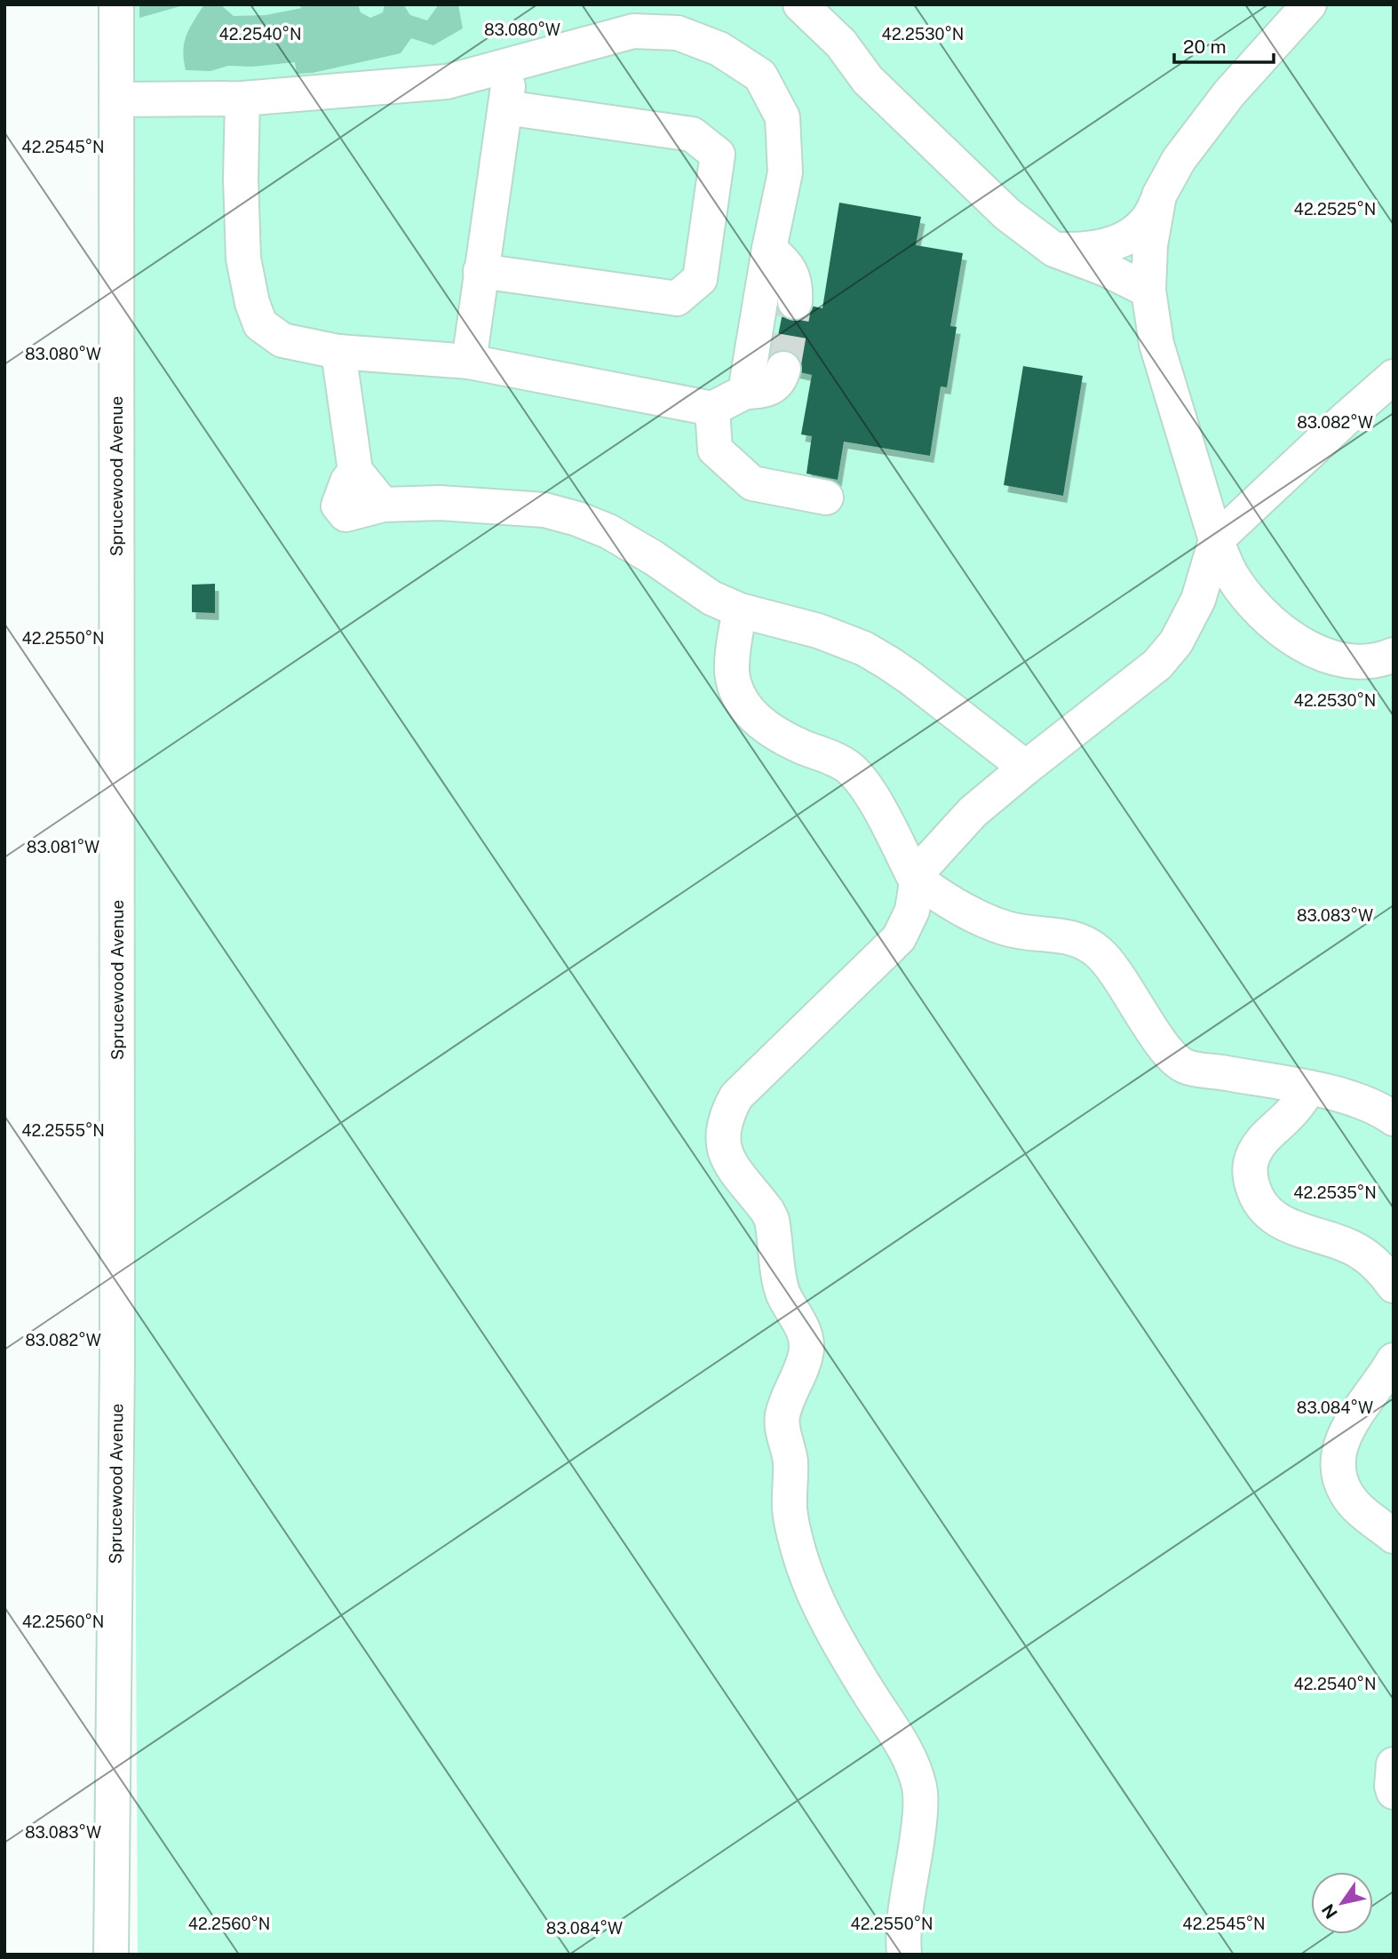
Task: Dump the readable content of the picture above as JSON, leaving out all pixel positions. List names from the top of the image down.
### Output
{
  "streets": {
    "street": ["Sprucewood Avenue"]
  },
  "scale_bar": "20 m",
  "north": "bottom left",
  "coordinates": [
    "83.080°W",
    "42.2540°N",
    "42.2530°N",
    "42.2545°N",
    "42.2525°N",
    "83.082°W",
    "42.2550°N",
    "83.081°W",
    "83.083°W",
    "42.2555°N",
    "42.2535°N",
    "83.084°W",
    "42.2560°N"
  ]
}
